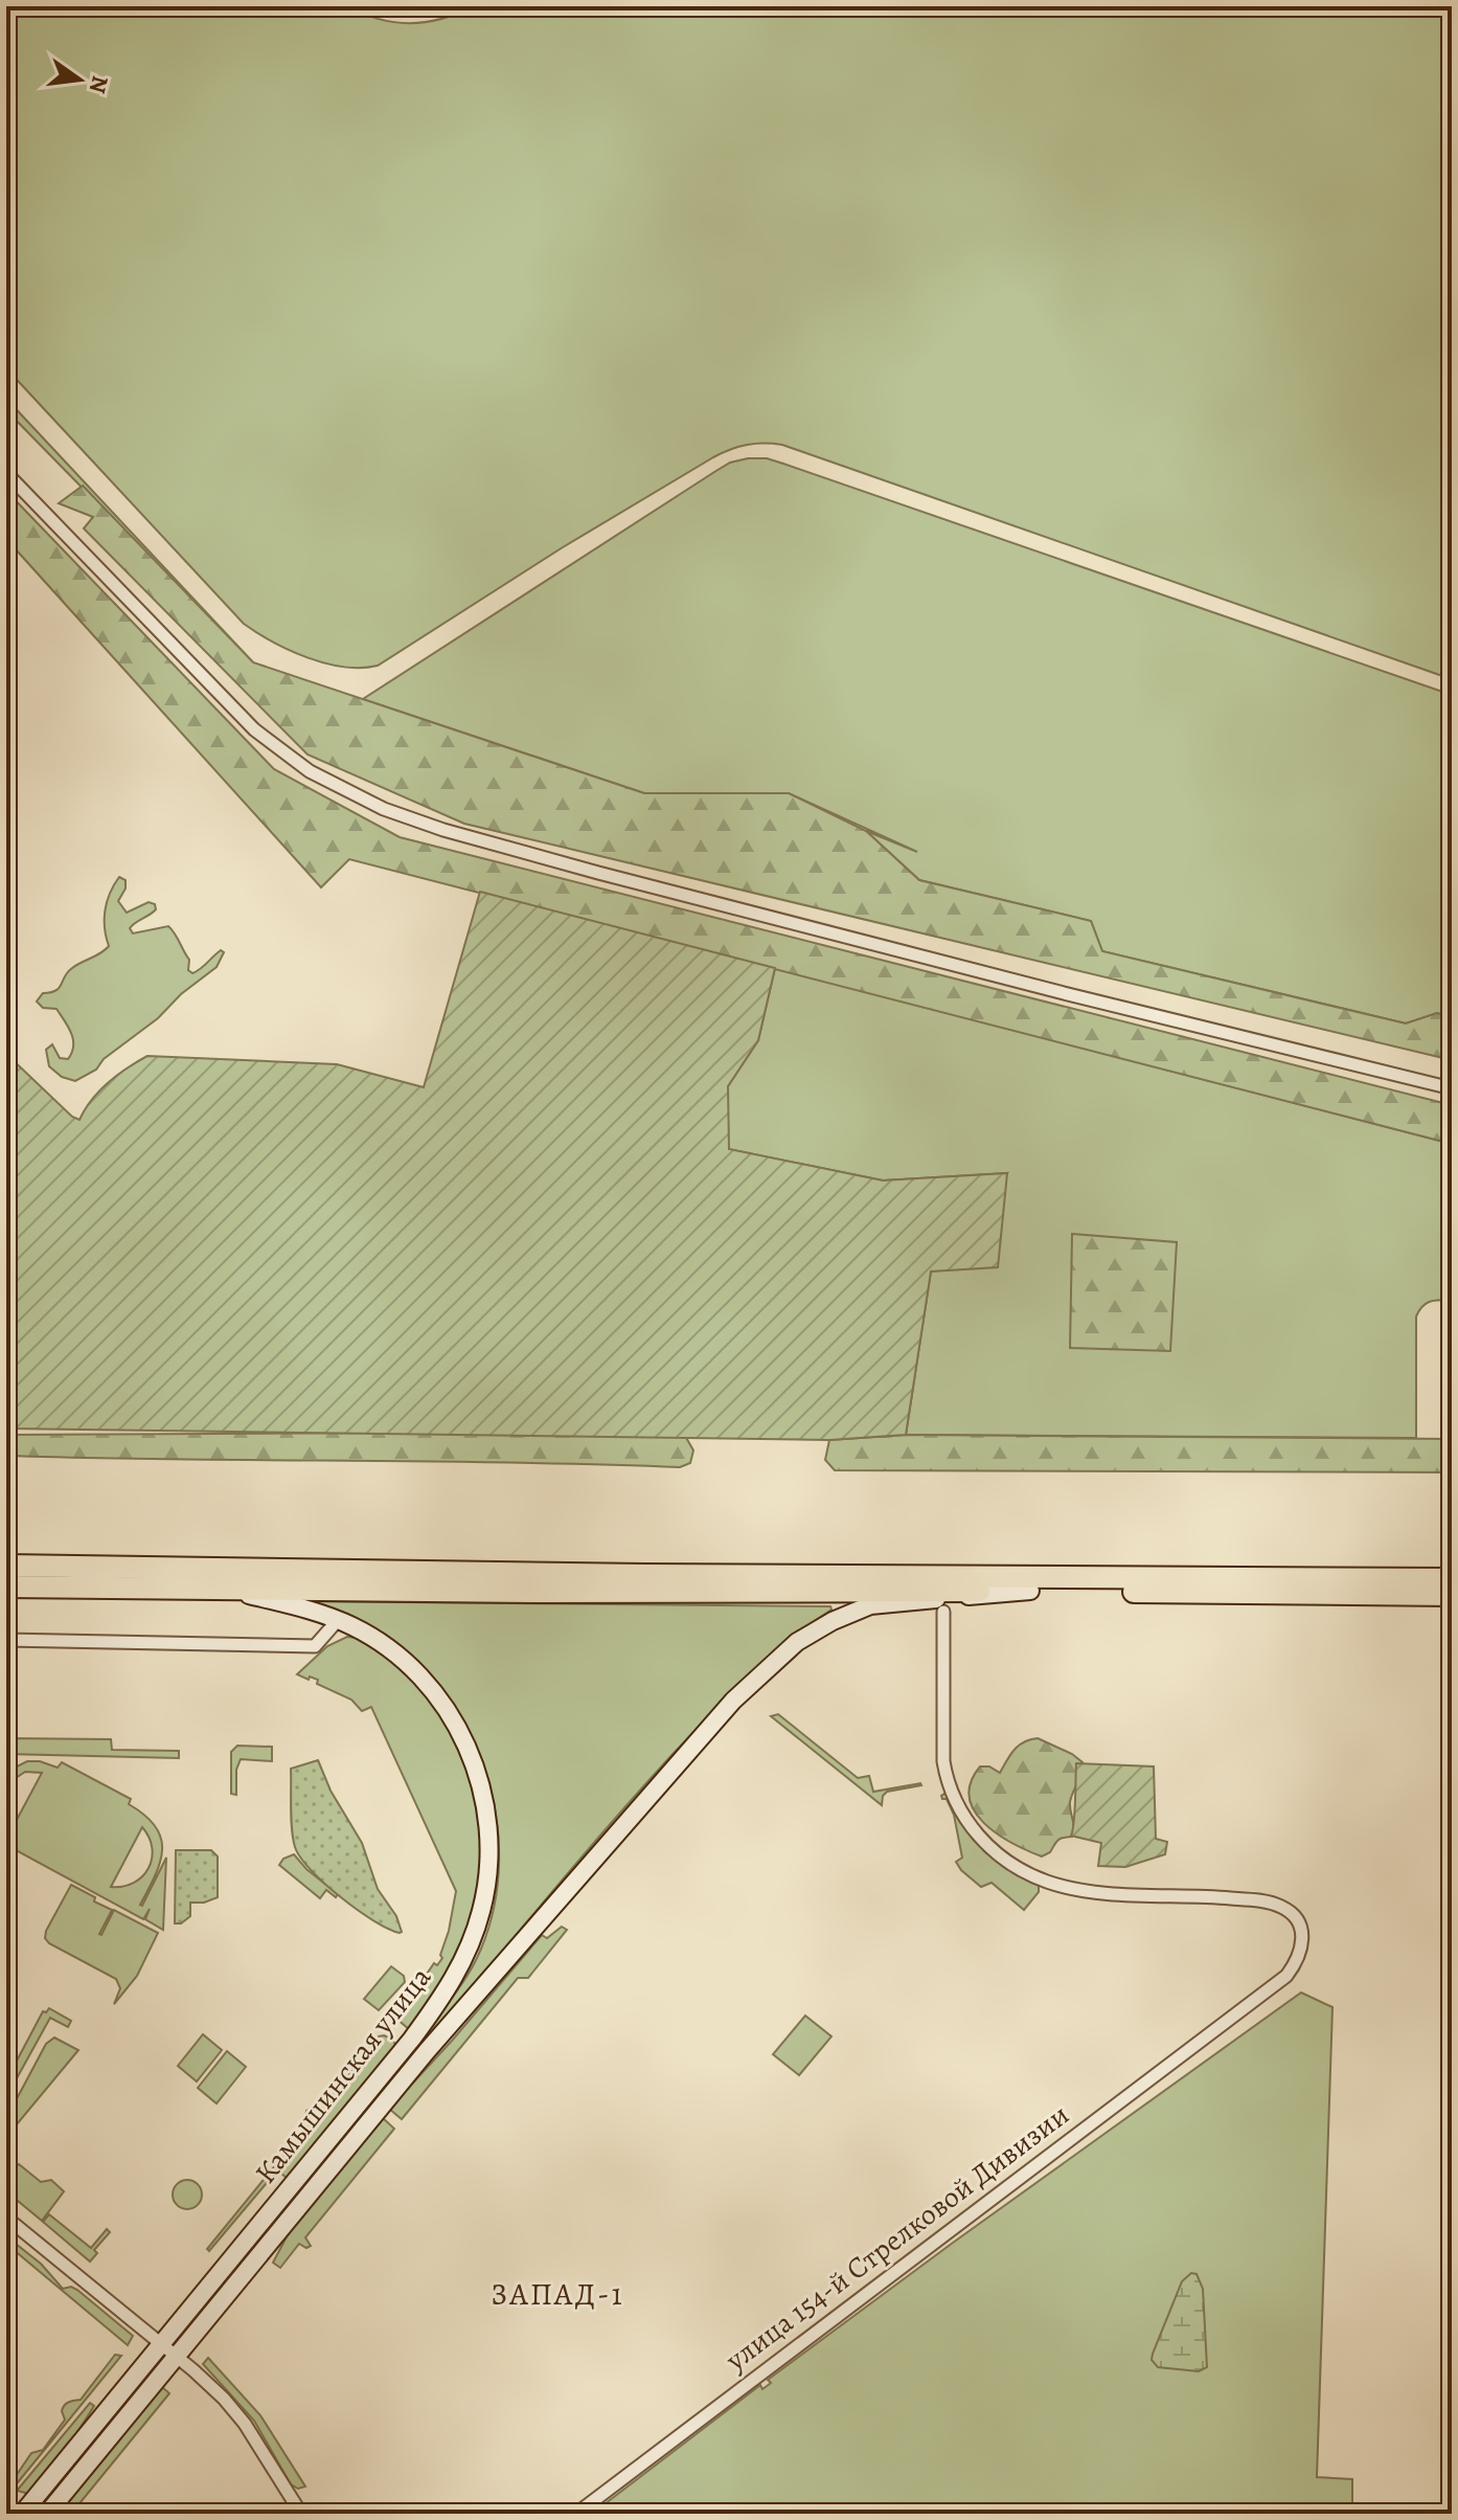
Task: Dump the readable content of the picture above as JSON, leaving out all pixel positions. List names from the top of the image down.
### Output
{
  "streets": {
    "street": ["Камышинская улица", "улица 154-й Стрелковой Дивизии"]
  },
  "districts": ["ЗАПАД-1"],
  "north": "right"
}
